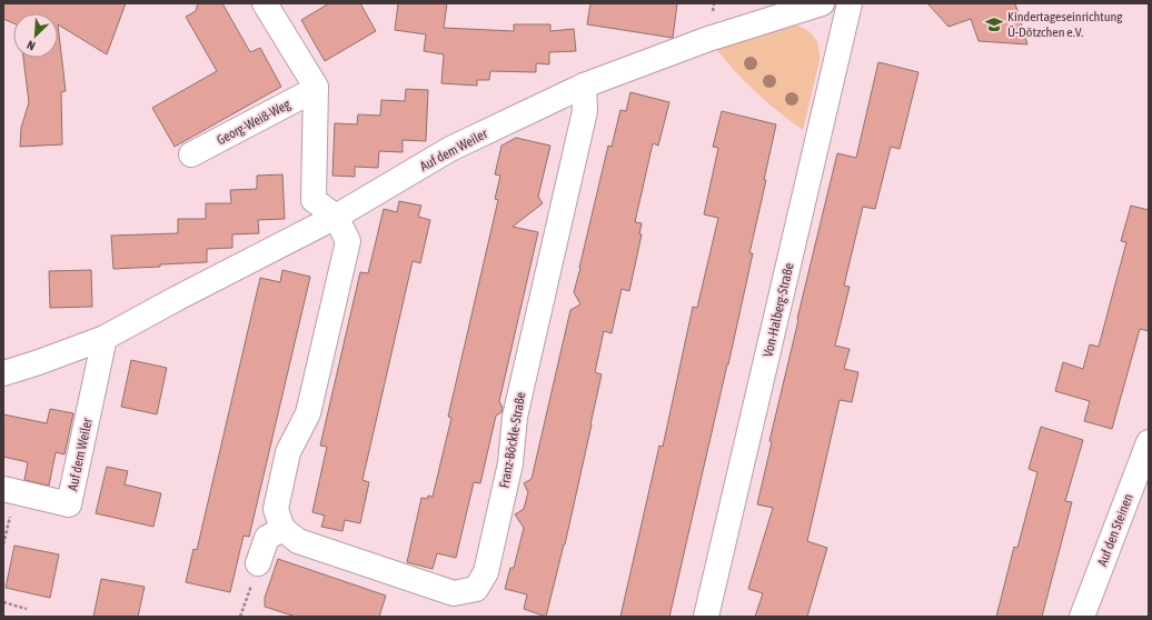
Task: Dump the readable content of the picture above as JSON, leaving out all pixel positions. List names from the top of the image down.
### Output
{
  "streets": {
    "street": [
      "Georg-Weiß-Weg",
      "Auf dem Weiler",
      "Von-Halberg-Straße",
      "Franz-Böckle-Straße",
      "Auf den Steinen"
    ]
  },
  "crossings": [
    ["Auf dem Weiler", "Franz-Böckle-Straße"]
  ],
  "places": {
    "school or university": ["Kindertageseinrichtung Ü-Dötzchen e.V."]
  },
  "north": "bottom left"
}
